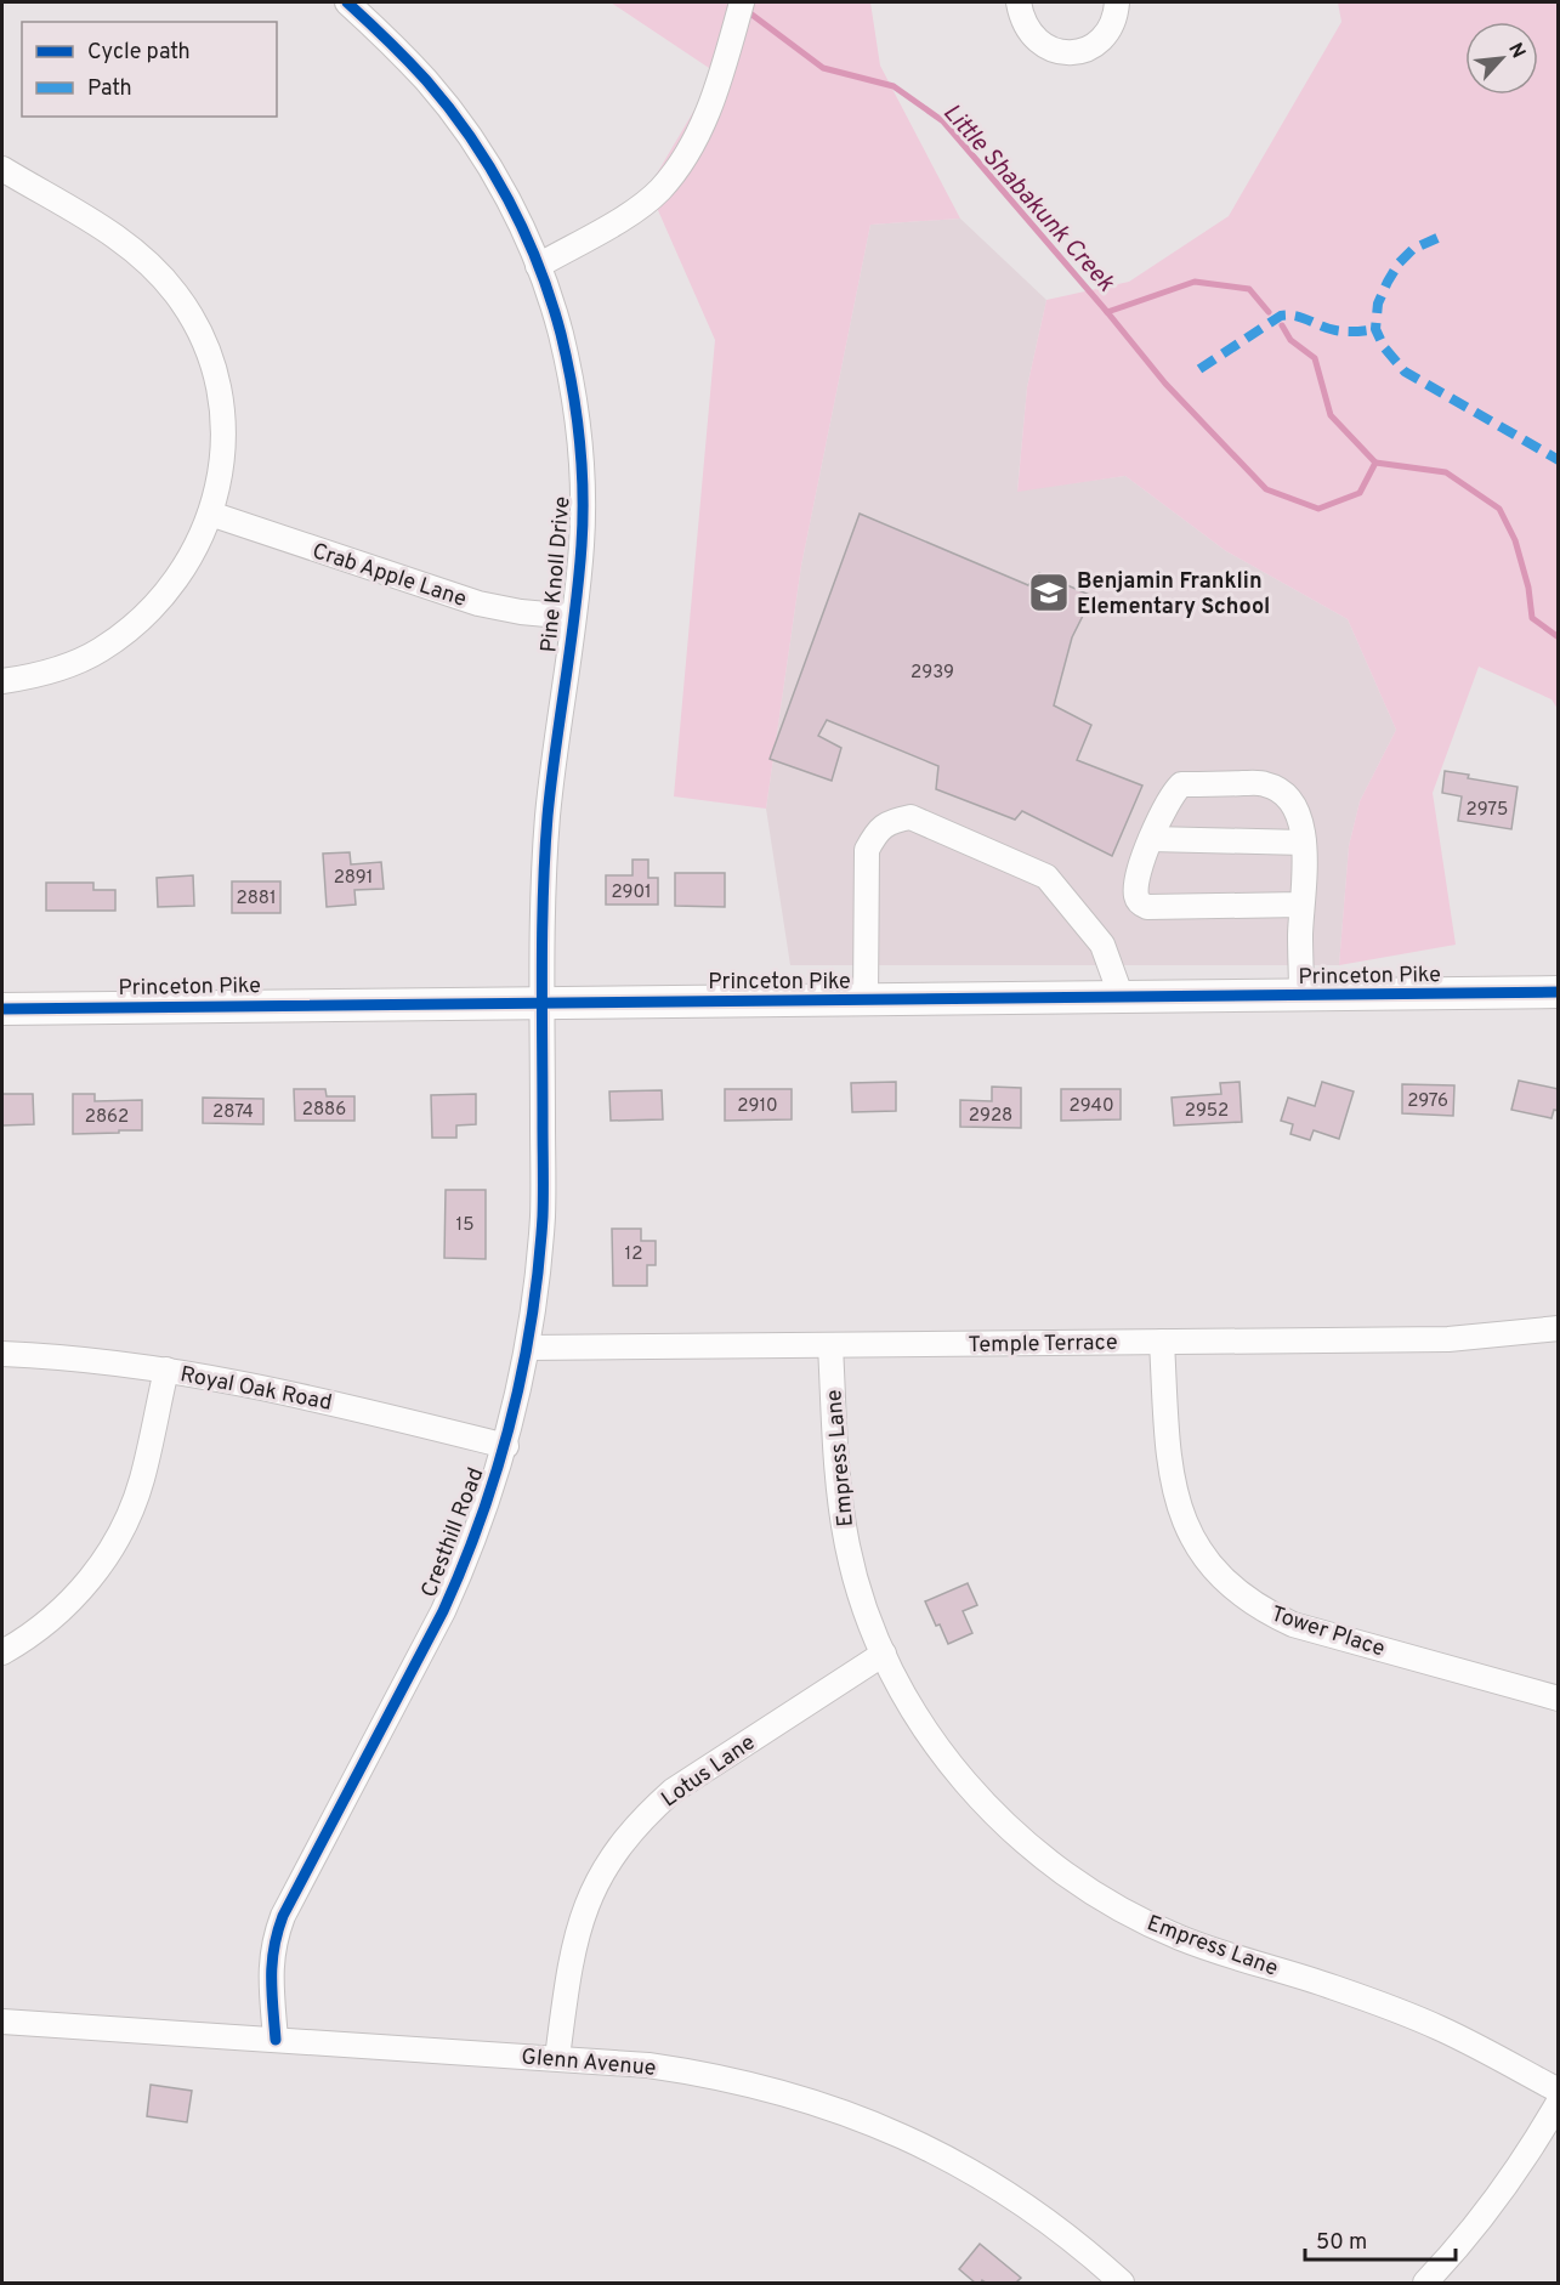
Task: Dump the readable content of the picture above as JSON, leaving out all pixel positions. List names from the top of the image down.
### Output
{
  "streets": {
    "main road": ["Princeton Pike"],
    "street": [
      "Crab Apple Lane",
      "Pine Knoll Drive",
      "Temple Terrace",
      "Royal Oak Road",
      "Empress Lane",
      "Cresthill Road",
      "Tower Place",
      "Lotus Lane",
      "Glenn Avenue"
    ]
  },
  "crossings": [
    ["Crab Apple Lane", "Pine Knoll Drive"],
    ["Pine Knoll Drive", "Princeton Pike"],
    ["Pine Knoll Drive", "Cresthill Road"],
    ["Princeton Pike", "Cresthill Road"],
    ["Temple Terrace", "Empress Lane"],
    ["Temple Terrace", "Cresthill Road"],
    ["Temple Terrace", "Tower Place"],
    ["Royal Oak Road", "Cresthill Road"],
    ["Empress Lane", "Lotus Lane"],
    ["Cresthill Road", "Glenn Avenue"],
    ["Lotus Lane", "Glenn Avenue"]
  ],
  "water": ["Little Shabakunk Creek"],
  "places": {
    "school or university": ["Benjamin Franklin Elementary School"]
  },
  "house_numbers": [
    "2939",
    "2975",
    "2891",
    "2901",
    "2881",
    "2976",
    "2910",
    "2940",
    "2886",
    "2952",
    "2874",
    "2928",
    "2862",
    "15",
    "12"
  ],
  "legend": ["Cycle path", "Path"],
  "scale_bar": "50 m",
  "north": "top right"
}
